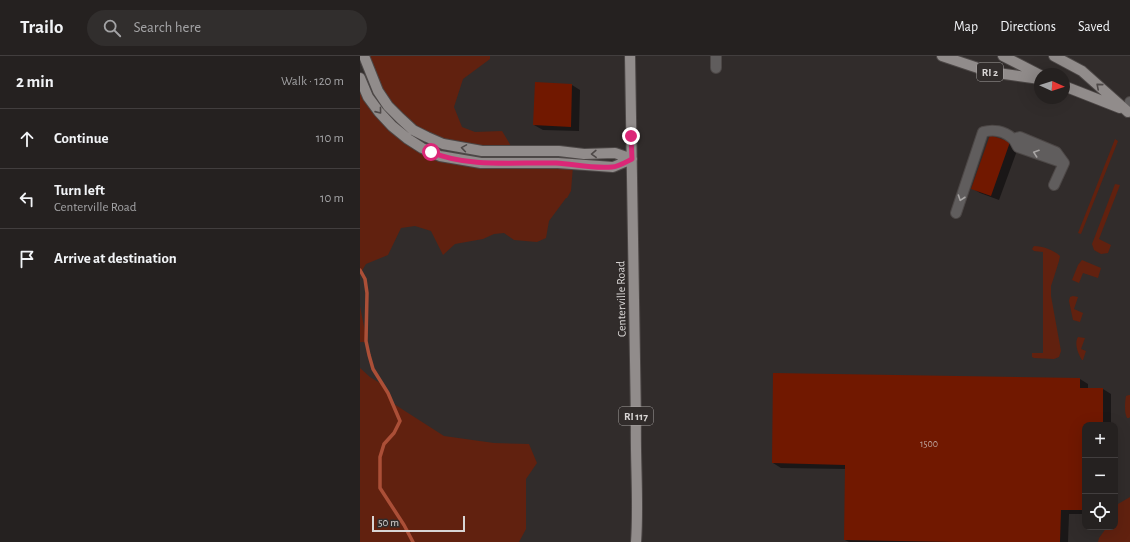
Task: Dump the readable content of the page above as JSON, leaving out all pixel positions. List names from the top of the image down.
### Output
{
  "streets": {
    "main road": ["RI 2", "Centerville Road", "RI 117"]
  },
  "house_numbers": ["1500"],
  "scale_bar": "50 m",
  "north": "right",
  "page": {
    "header": "Trailo",
    "search": "Search here",
    "nav": ["Map", "Directions", "Saved"],
    "heading": ["2 min", "Walk · 120 m"],
    "list": [
      ["Continue", "110 m"],
      ["Turn left", "Centerville Road", "10 m"],
      "Arrive at destination"
    ],
    "map_buttons": ["+", "−"],
    "scale": "50 m"
  }
}
